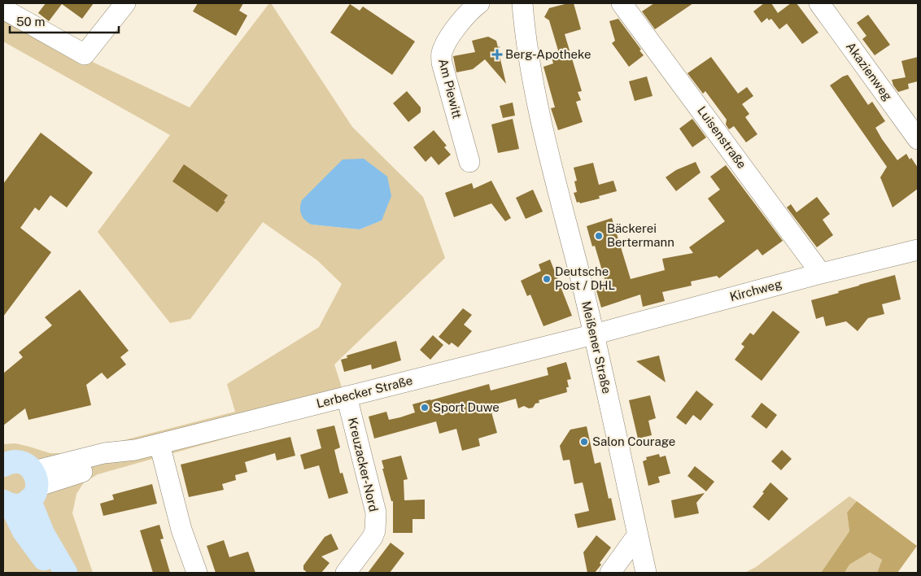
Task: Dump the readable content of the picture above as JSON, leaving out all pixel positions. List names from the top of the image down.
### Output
{
  "streets": {
    "street": [
      "Akazienweg",
      "Am Piewitt",
      "Luisenstraße",
      "Kirchweg",
      "Meißener Straße",
      "Lerbecker Straße",
      "Kreuzacker-Nord"
    ]
  },
  "crossings": [
    ["Luisenstraße", "Kirchweg"],
    ["Kirchweg", "Meißener Straße"],
    ["Kirchweg", "Lerbecker Straße"],
    ["Meißener Straße", "Lerbecker Straße"],
    ["Lerbecker Straße", "Kreuzacker-Nord"]
  ],
  "places": {
    "health": ["Berg-Apotheke"],
    "other": [
      "Bäckerei Bertermann",
      "Deutsche Post / DHL",
      "Sport Duwe",
      "Salon Courage"
    ]
  },
  "scale_bar": "50 m"
}
